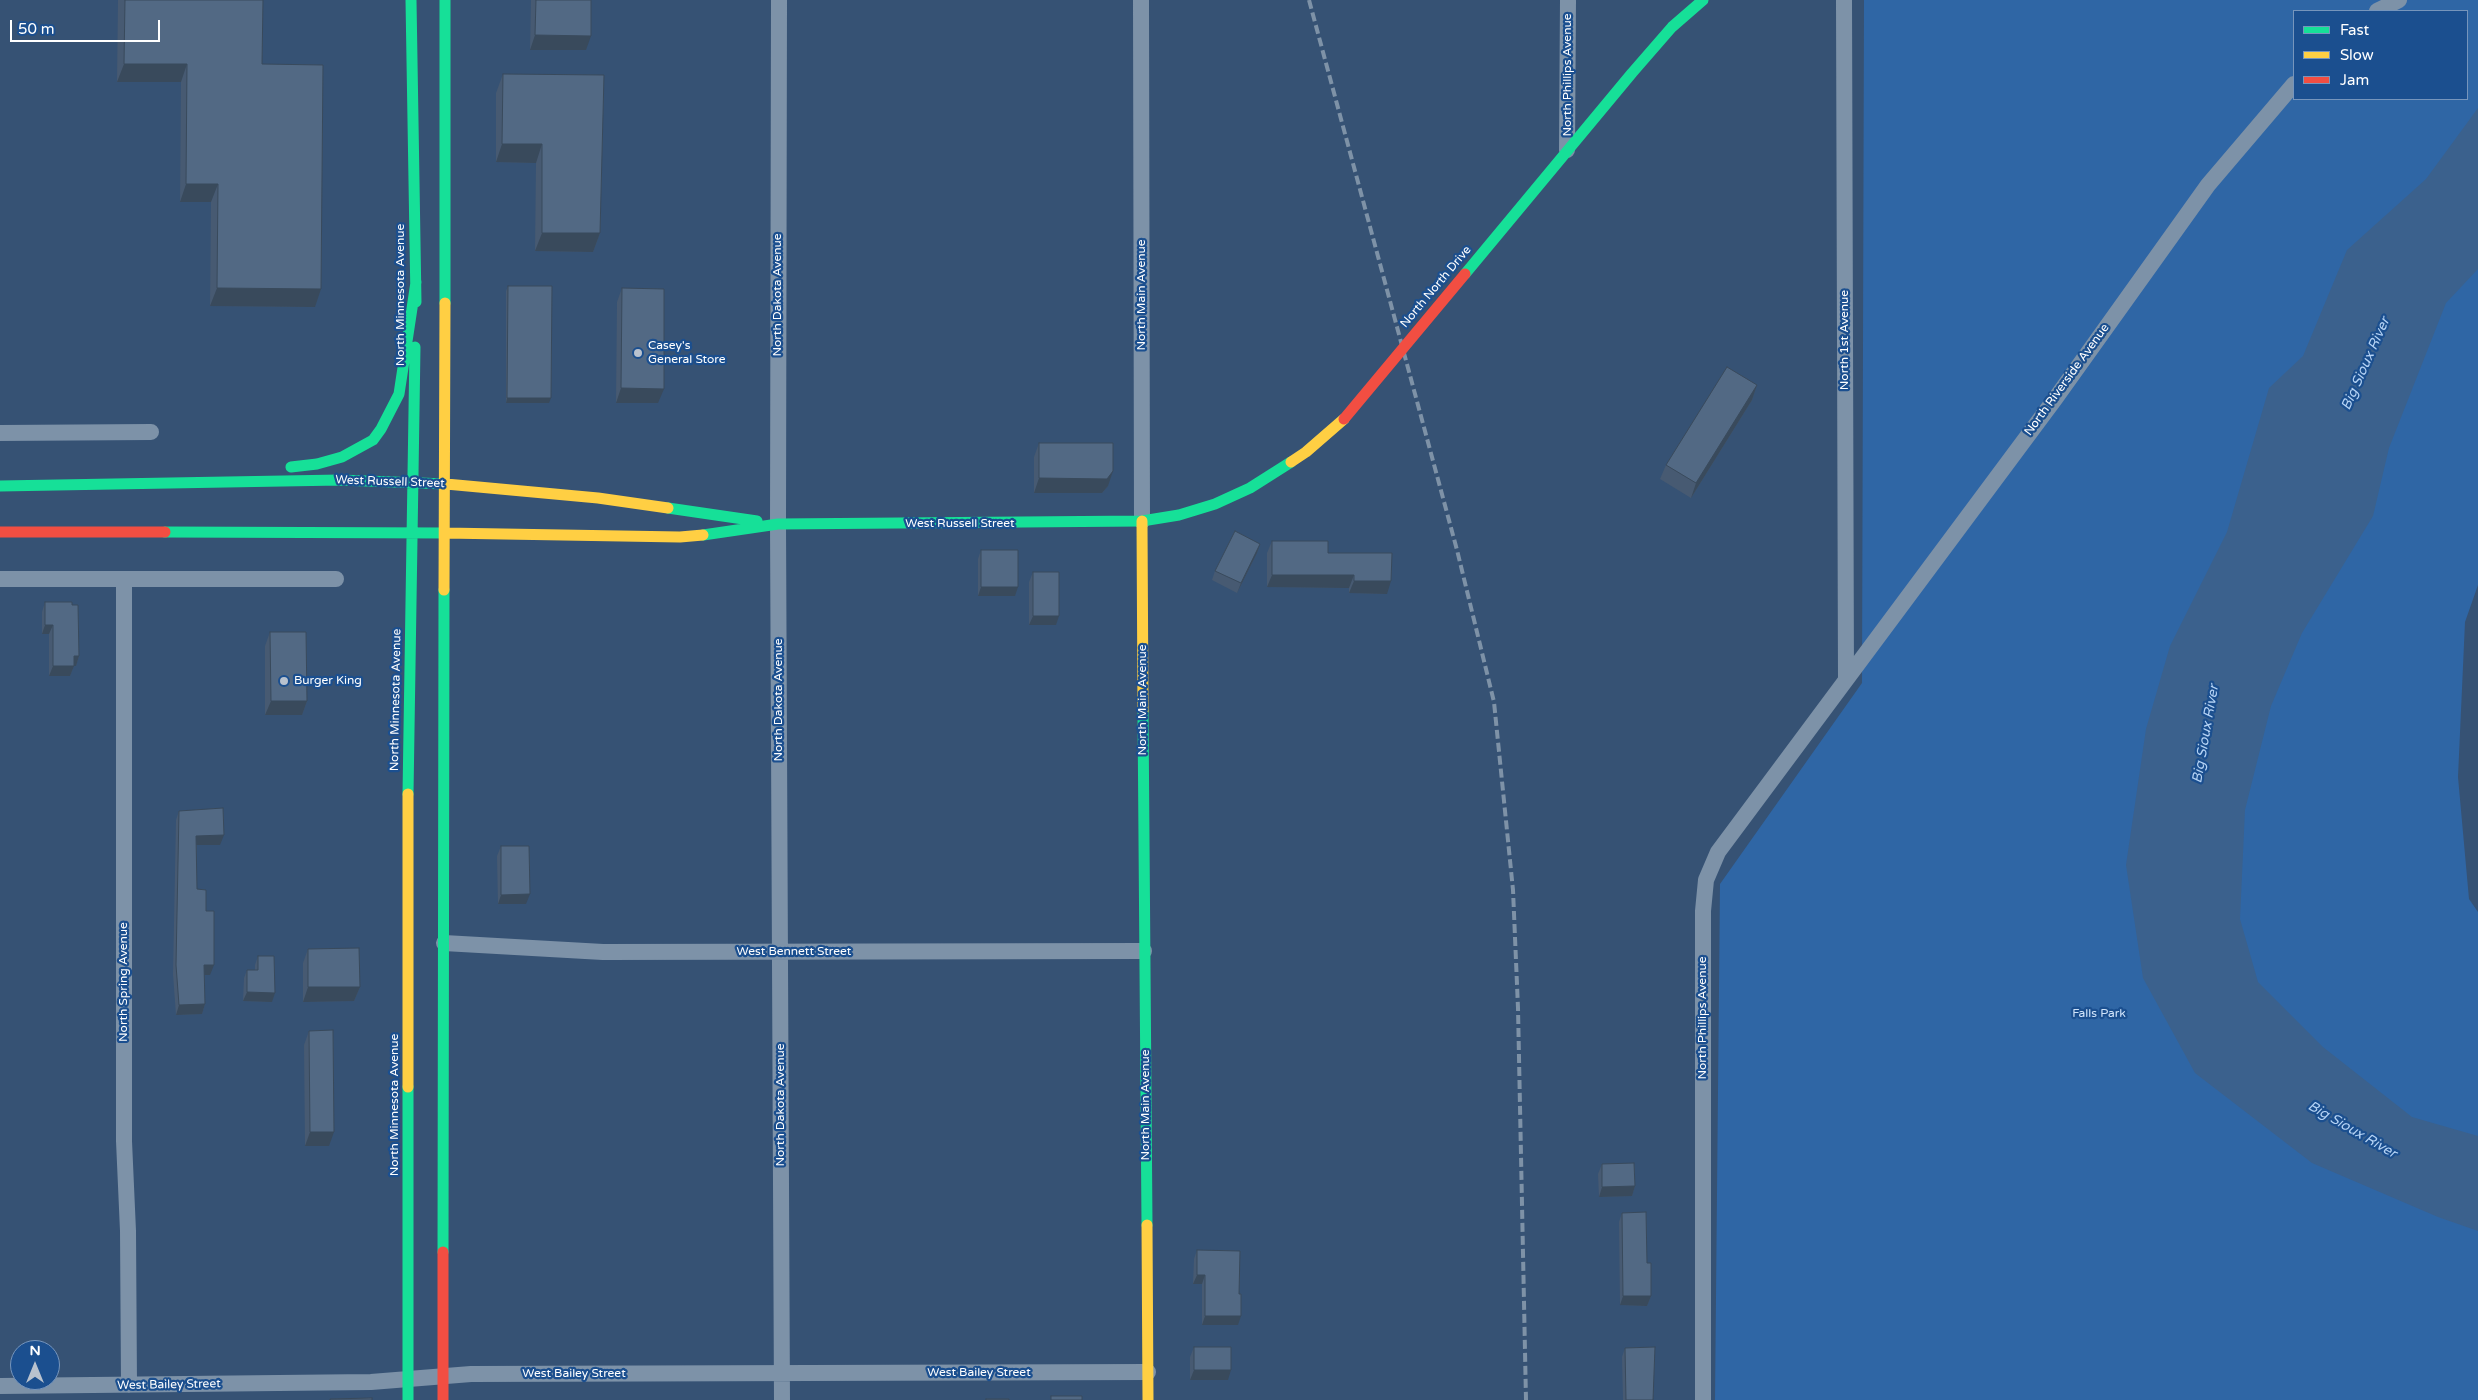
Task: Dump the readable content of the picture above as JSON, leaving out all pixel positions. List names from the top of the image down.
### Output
{
  "streets": {
    "main road": [
      "North North Drive",
      "North Minnesota Avenue",
      "North Main Avenue",
      "West Russell Street"
    ],
    "street": [
      "North Phillips Avenue",
      "North Dakota Avenue",
      "North 1st Avenue",
      "North Riverside Avenue",
      "West Bennett Street",
      "North Spring Avenue",
      "West Bailey Street"
    ]
  },
  "crossings": [
    ["North Phillips Avenue", "North North Drive"],
    ["North Phillips Avenue", "North 1st Avenue"],
    ["North Phillips Avenue", "North Riverside Avenue"],
    ["North North Drive", "North Main Avenue"],
    ["North North Drive", "West Russell Street"],
    ["North Minnesota Avenue", "West Russell Street"],
    ["North Minnesota Avenue", "West Bailey Street"],
    ["North Dakota Avenue", "West Russell Street"],
    ["North Dakota Avenue", "West Bennett Street"],
    ["North Dakota Avenue", "West Bailey Street"],
    ["North Main Avenue", "West Russell Street"],
    ["North Main Avenue", "West Bennett Street"],
    ["North Main Avenue", "West Bailey Street"],
    ["North 1st Avenue", "North Riverside Avenue"],
    ["North Spring Avenue", "West Bailey Street"]
  ],
  "water": ["Big Sioux River"],
  "parks": ["Falls Park"],
  "places": ["Casey's General Store", "Burger King"],
  "legend": ["Fast", "Slow", "Jam"],
  "scale_bar": "50 m",
  "north": "top"
}
